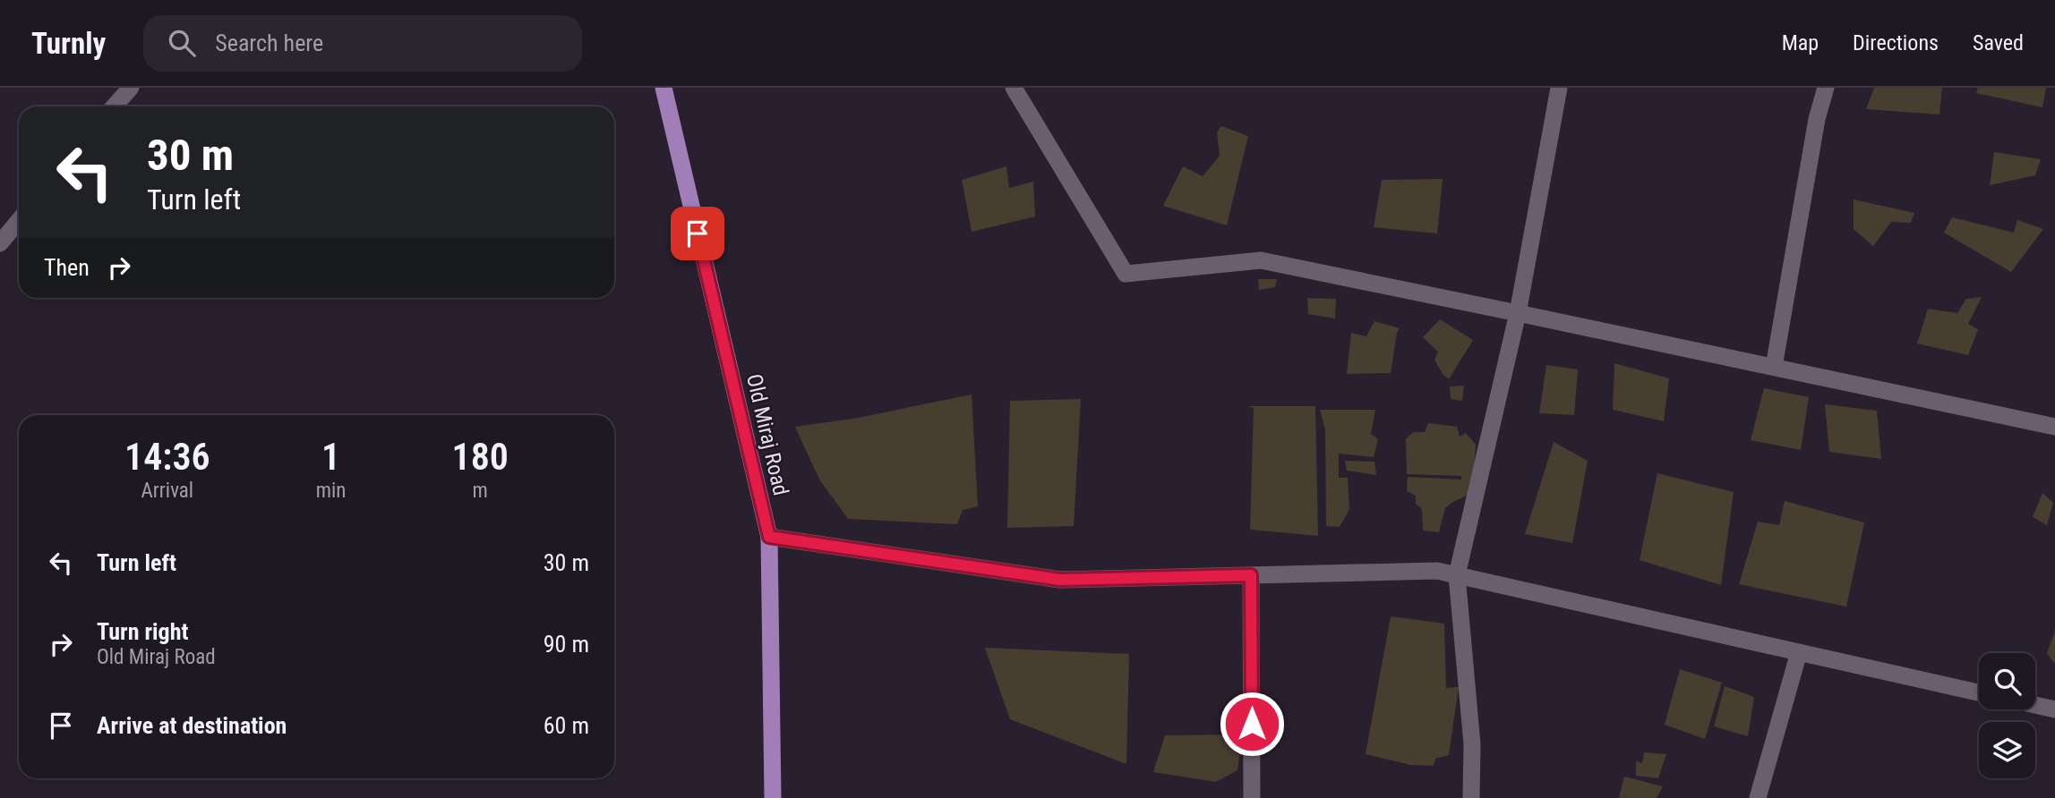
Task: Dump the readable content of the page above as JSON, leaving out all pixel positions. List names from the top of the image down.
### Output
{
  "streets": {
    "main road": ["Old Miraj Road"]
  },
  "page": {
    "header": "Turnly",
    "search": "Search here",
    "nav": ["Map", "Directions", "Saved"],
    "turn": ["30 m", "Turn left"],
    "then": "Then",
    "eta": [
      "14:36",
      "Arrival",
      "1",
      "min",
      "180",
      "m"
    ],
    "list": [
      {
        "name": "Turn left",
        "value": "30 m"
      },
      {
        "name": "Turn right",
        "note": "Old Miraj Road",
        "value": "90 m"
      },
      {
        "name": "Arrive at destination",
        "value": "60 m"
      }
    ]
  }
}
